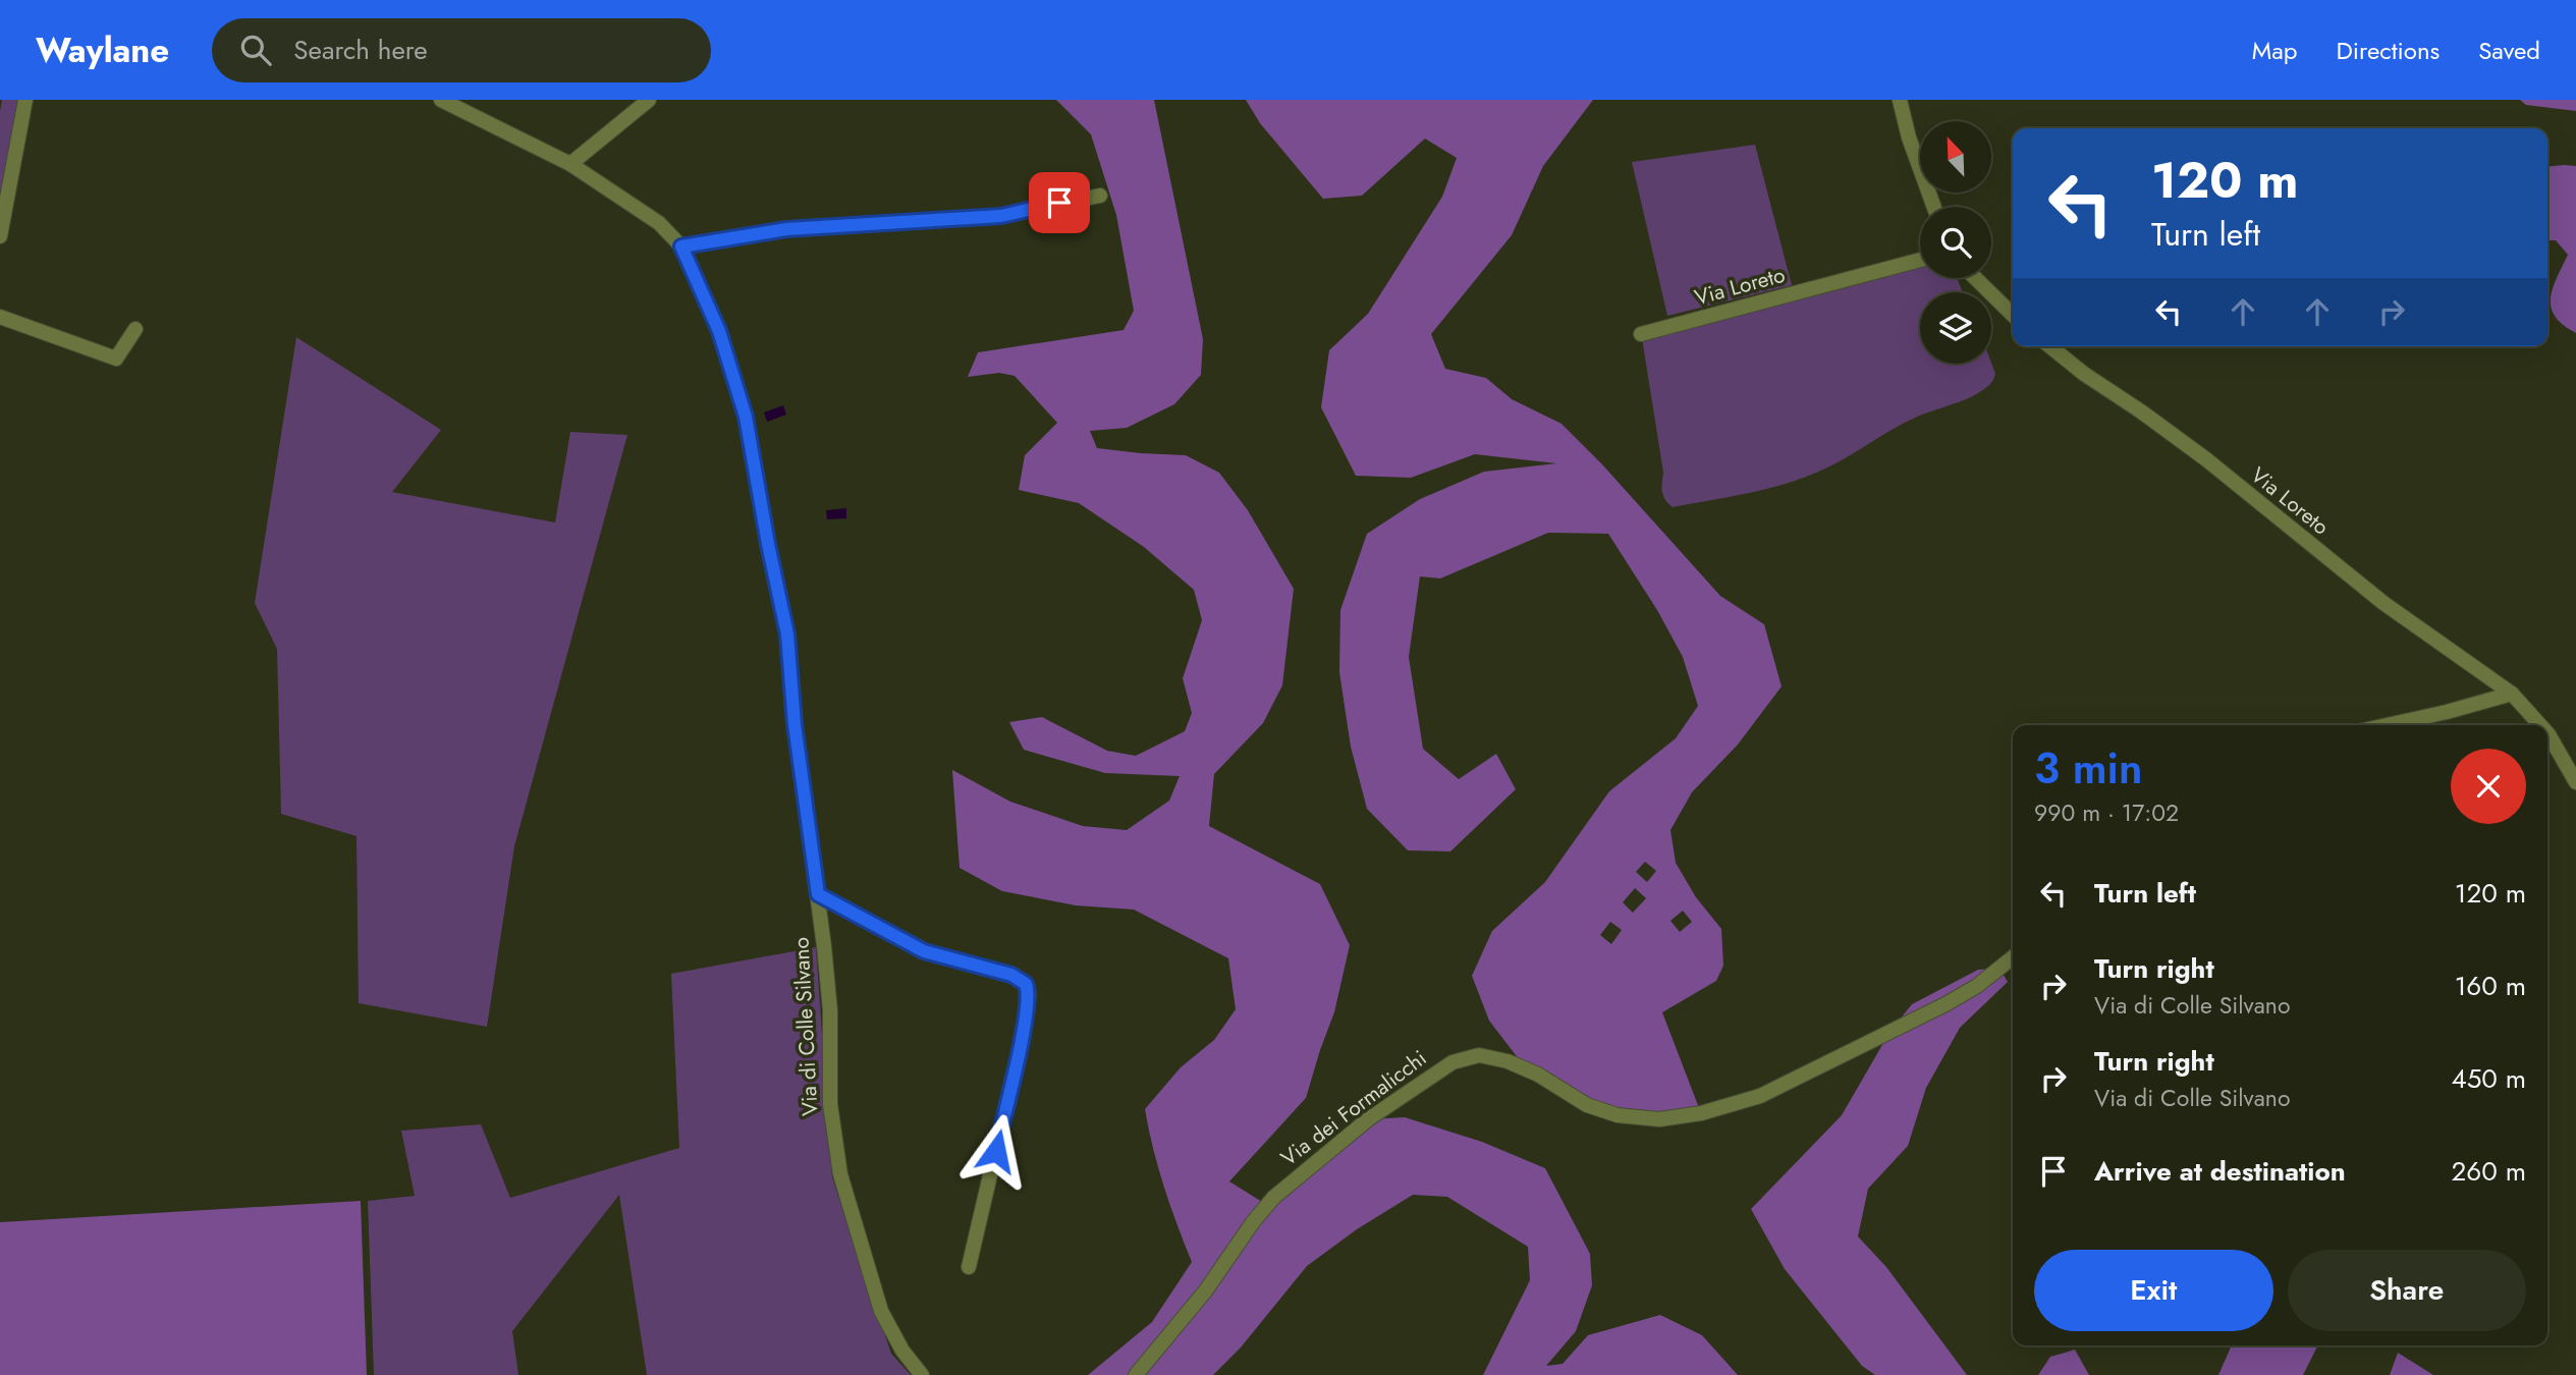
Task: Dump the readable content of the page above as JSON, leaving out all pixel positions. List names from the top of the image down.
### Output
{
  "streets": {
    "street": ["Via Loreto", "Via di Colle Silvano", "Via dei Formalicchi"]
  },
  "north": "top left",
  "page": {
    "header": "Waylane",
    "search": "Search here",
    "nav": ["Map", "Directions", "Saved"],
    "turn": ["120 m", "Turn left"],
    "heading": ["3 min", "990 m · 17:02"],
    "list": [
      {
        "name": "Turn left",
        "value": "120 m"
      },
      {
        "name": "Turn right",
        "note": "Via di Colle Silvano",
        "value": "160 m"
      },
      {
        "name": "Turn right",
        "note": "Via di Colle Silvano",
        "value": "450 m"
      },
      {
        "name": "Arrive at destination",
        "value": "260 m"
      }
    ],
    "buttons": ["Exit", "Share"]
  }
}
